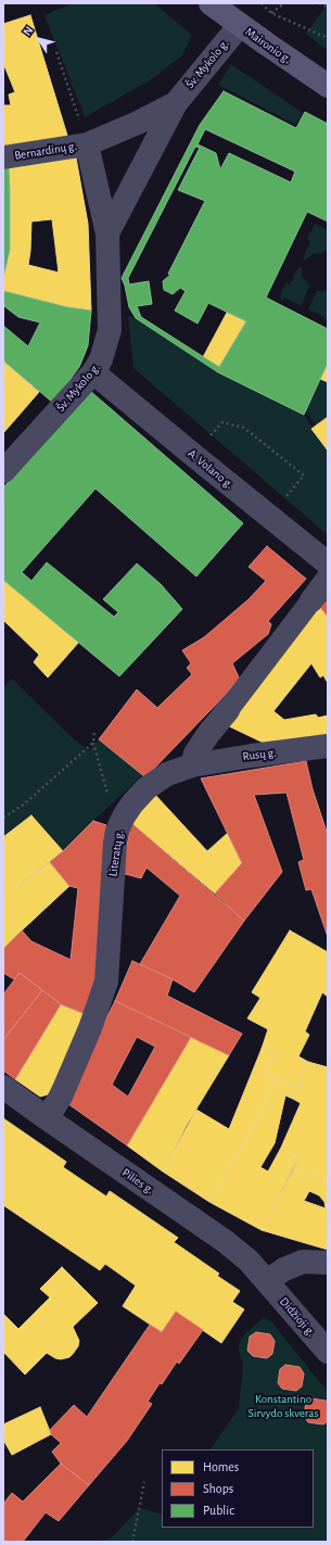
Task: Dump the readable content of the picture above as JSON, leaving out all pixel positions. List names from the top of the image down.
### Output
{
  "streets": {
    "main road": ["Maironio g."],
    "street": [
      "Šv. Mykolo g.",
      "Bernardinų g.",
      "A. Volano g.",
      "Rusų g.",
      "Literatų g.",
      "Pilies g.",
      "Didžioji g."
    ]
  },
  "crossings": [
    ["Maironio g.", "Šv. Mykolo g."],
    ["Šv. Mykolo g.", "Bernardinų g."],
    ["Šv. Mykolo g.", "A. Volano g."],
    ["Rusų g.", "Literatų g."],
    ["Literatų g.", "Pilies g."],
    ["Pilies g.", "Didžioji g."]
  ],
  "parks": ["Konstantino Sirvydo skveras"],
  "legend": ["Homes", "Shops", "Public"],
  "north": "top left"
}
